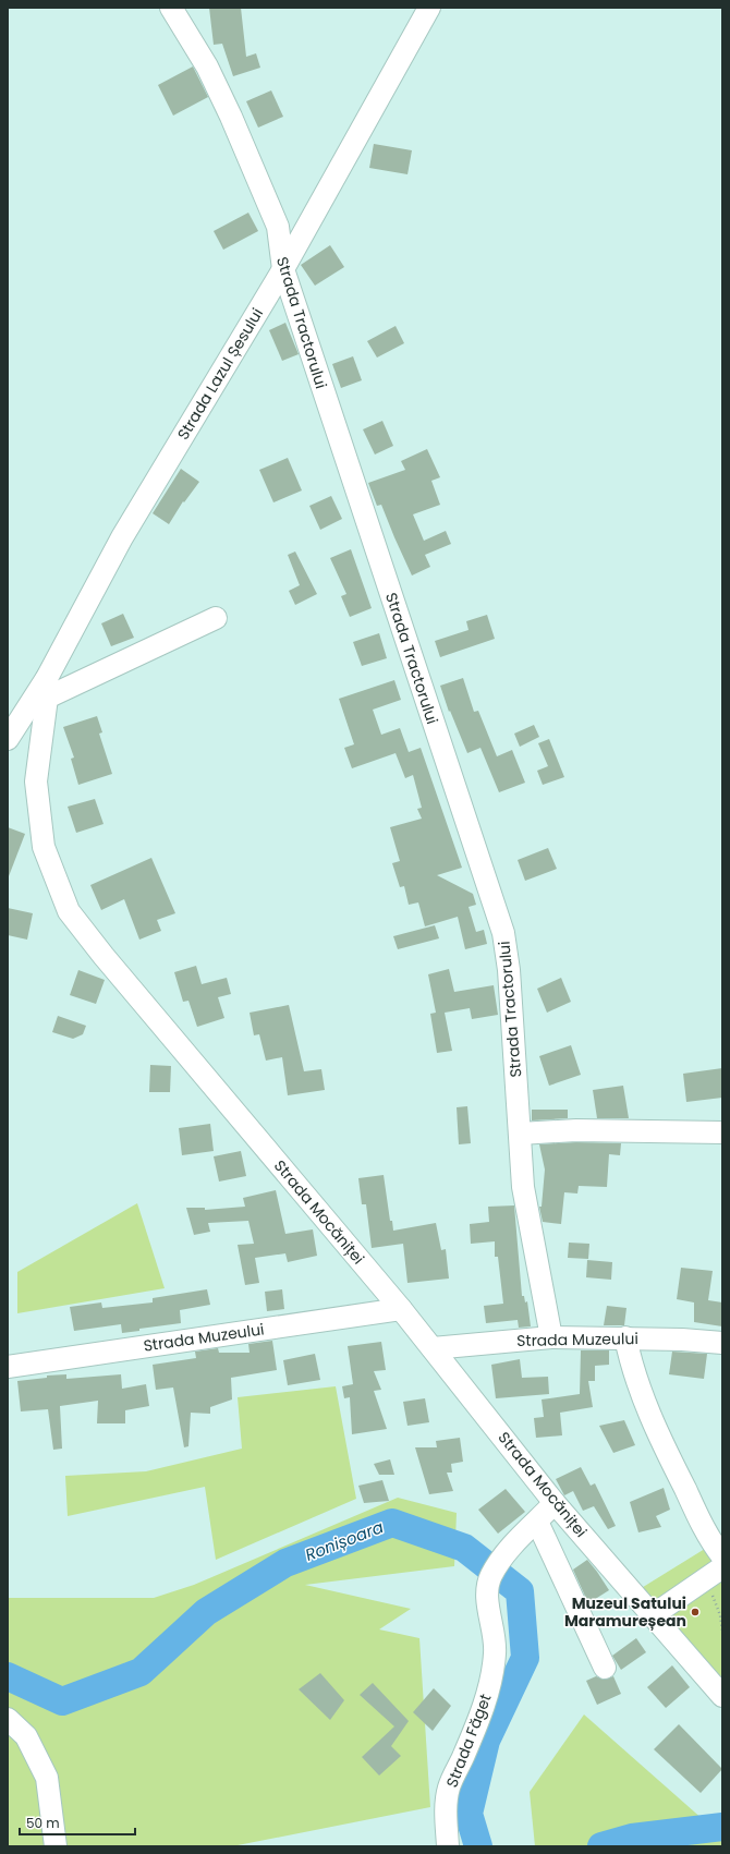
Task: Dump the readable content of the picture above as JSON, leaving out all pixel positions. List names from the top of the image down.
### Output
{
  "streets": {
    "street": [
      "Strada Tractorului",
      "Strada Lazul Șesului",
      "Strada Mocăniței",
      "Strada Muzeului",
      "Strada Făget"
    ]
  },
  "crossings": [
    ["Strada Tractorului", "Strada Lazul Șesului"],
    ["Strada Tractorului", "Strada Muzeului"],
    ["Strada Lazul Șesului", "Strada Mocăniței"],
    ["Strada Mocăniței", "Strada Muzeului"],
    ["Strada Mocăniței", "Strada Făget"]
  ],
  "water": ["Ronișoara"],
  "places": ["Muzeul Satului Maramureșean"],
  "scale_bar": "50 m"
}
